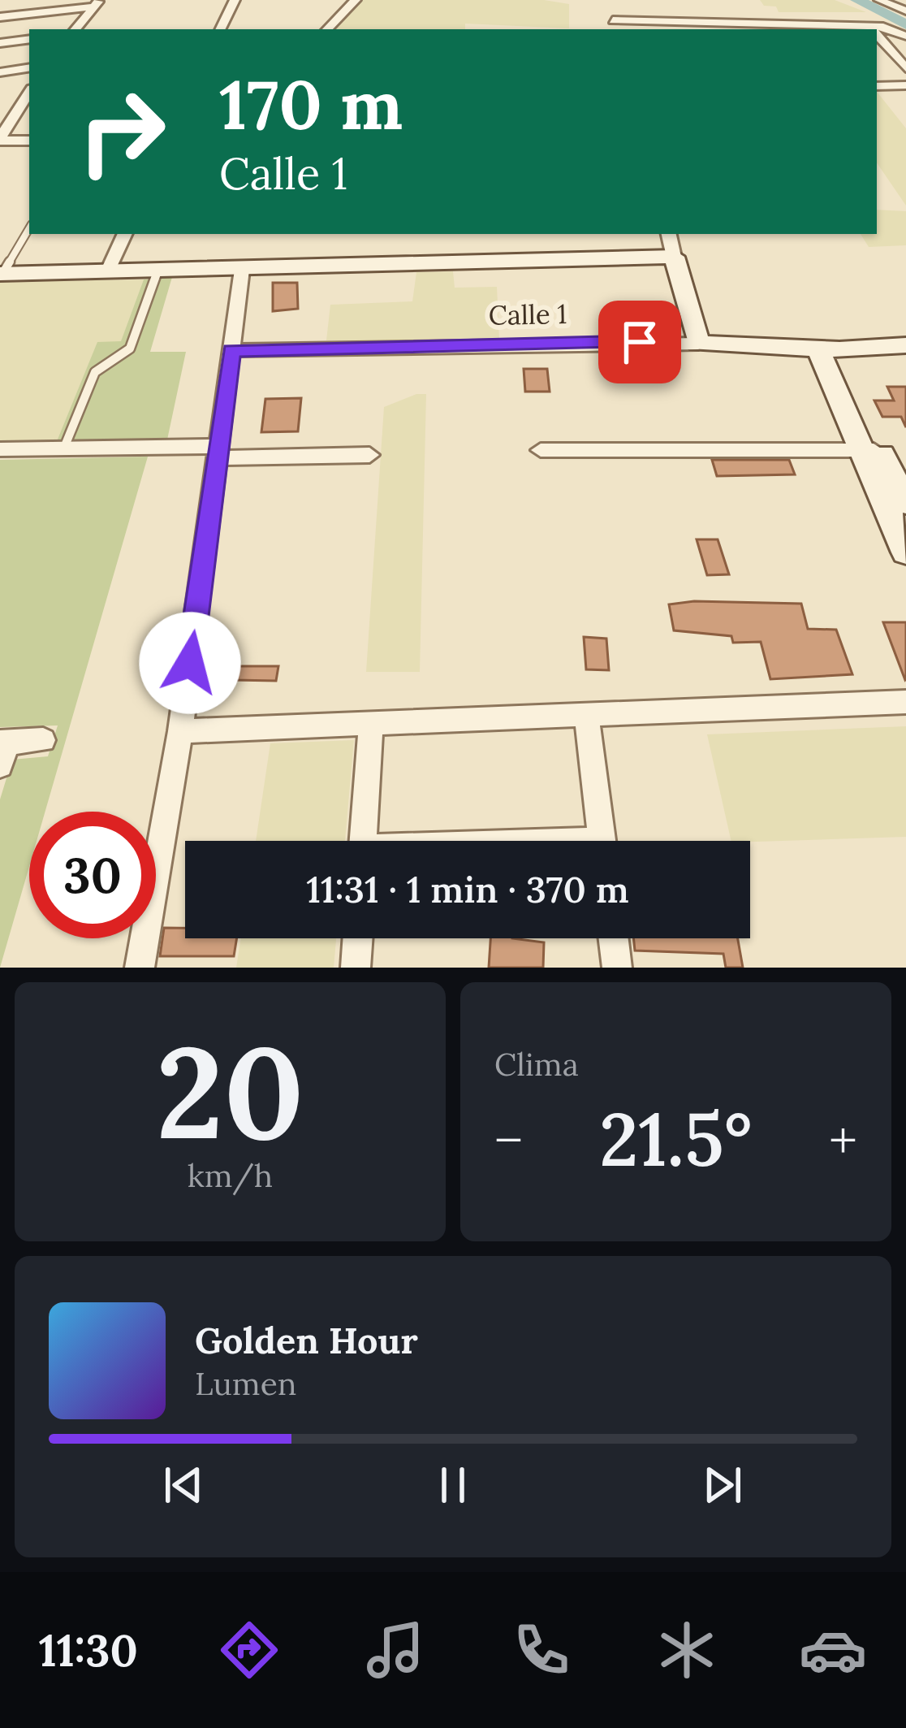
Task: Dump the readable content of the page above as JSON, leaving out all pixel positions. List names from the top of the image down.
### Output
{
  "streets": {
    "main road": ["Calle 1"]
  },
  "page": {
    "turn": ["170 m", "Calle 1"],
    "limit": "30",
    "trip": "11:31 · 1 min · 370 m",
    "tile": [
      ["20", "km/h"],
      "Clima"
    ],
    "heat": ["−", "21.5°", "+"],
    "song": ["Golden Hour", "Lumen"],
    "tabs": "11:30"
  }
}
